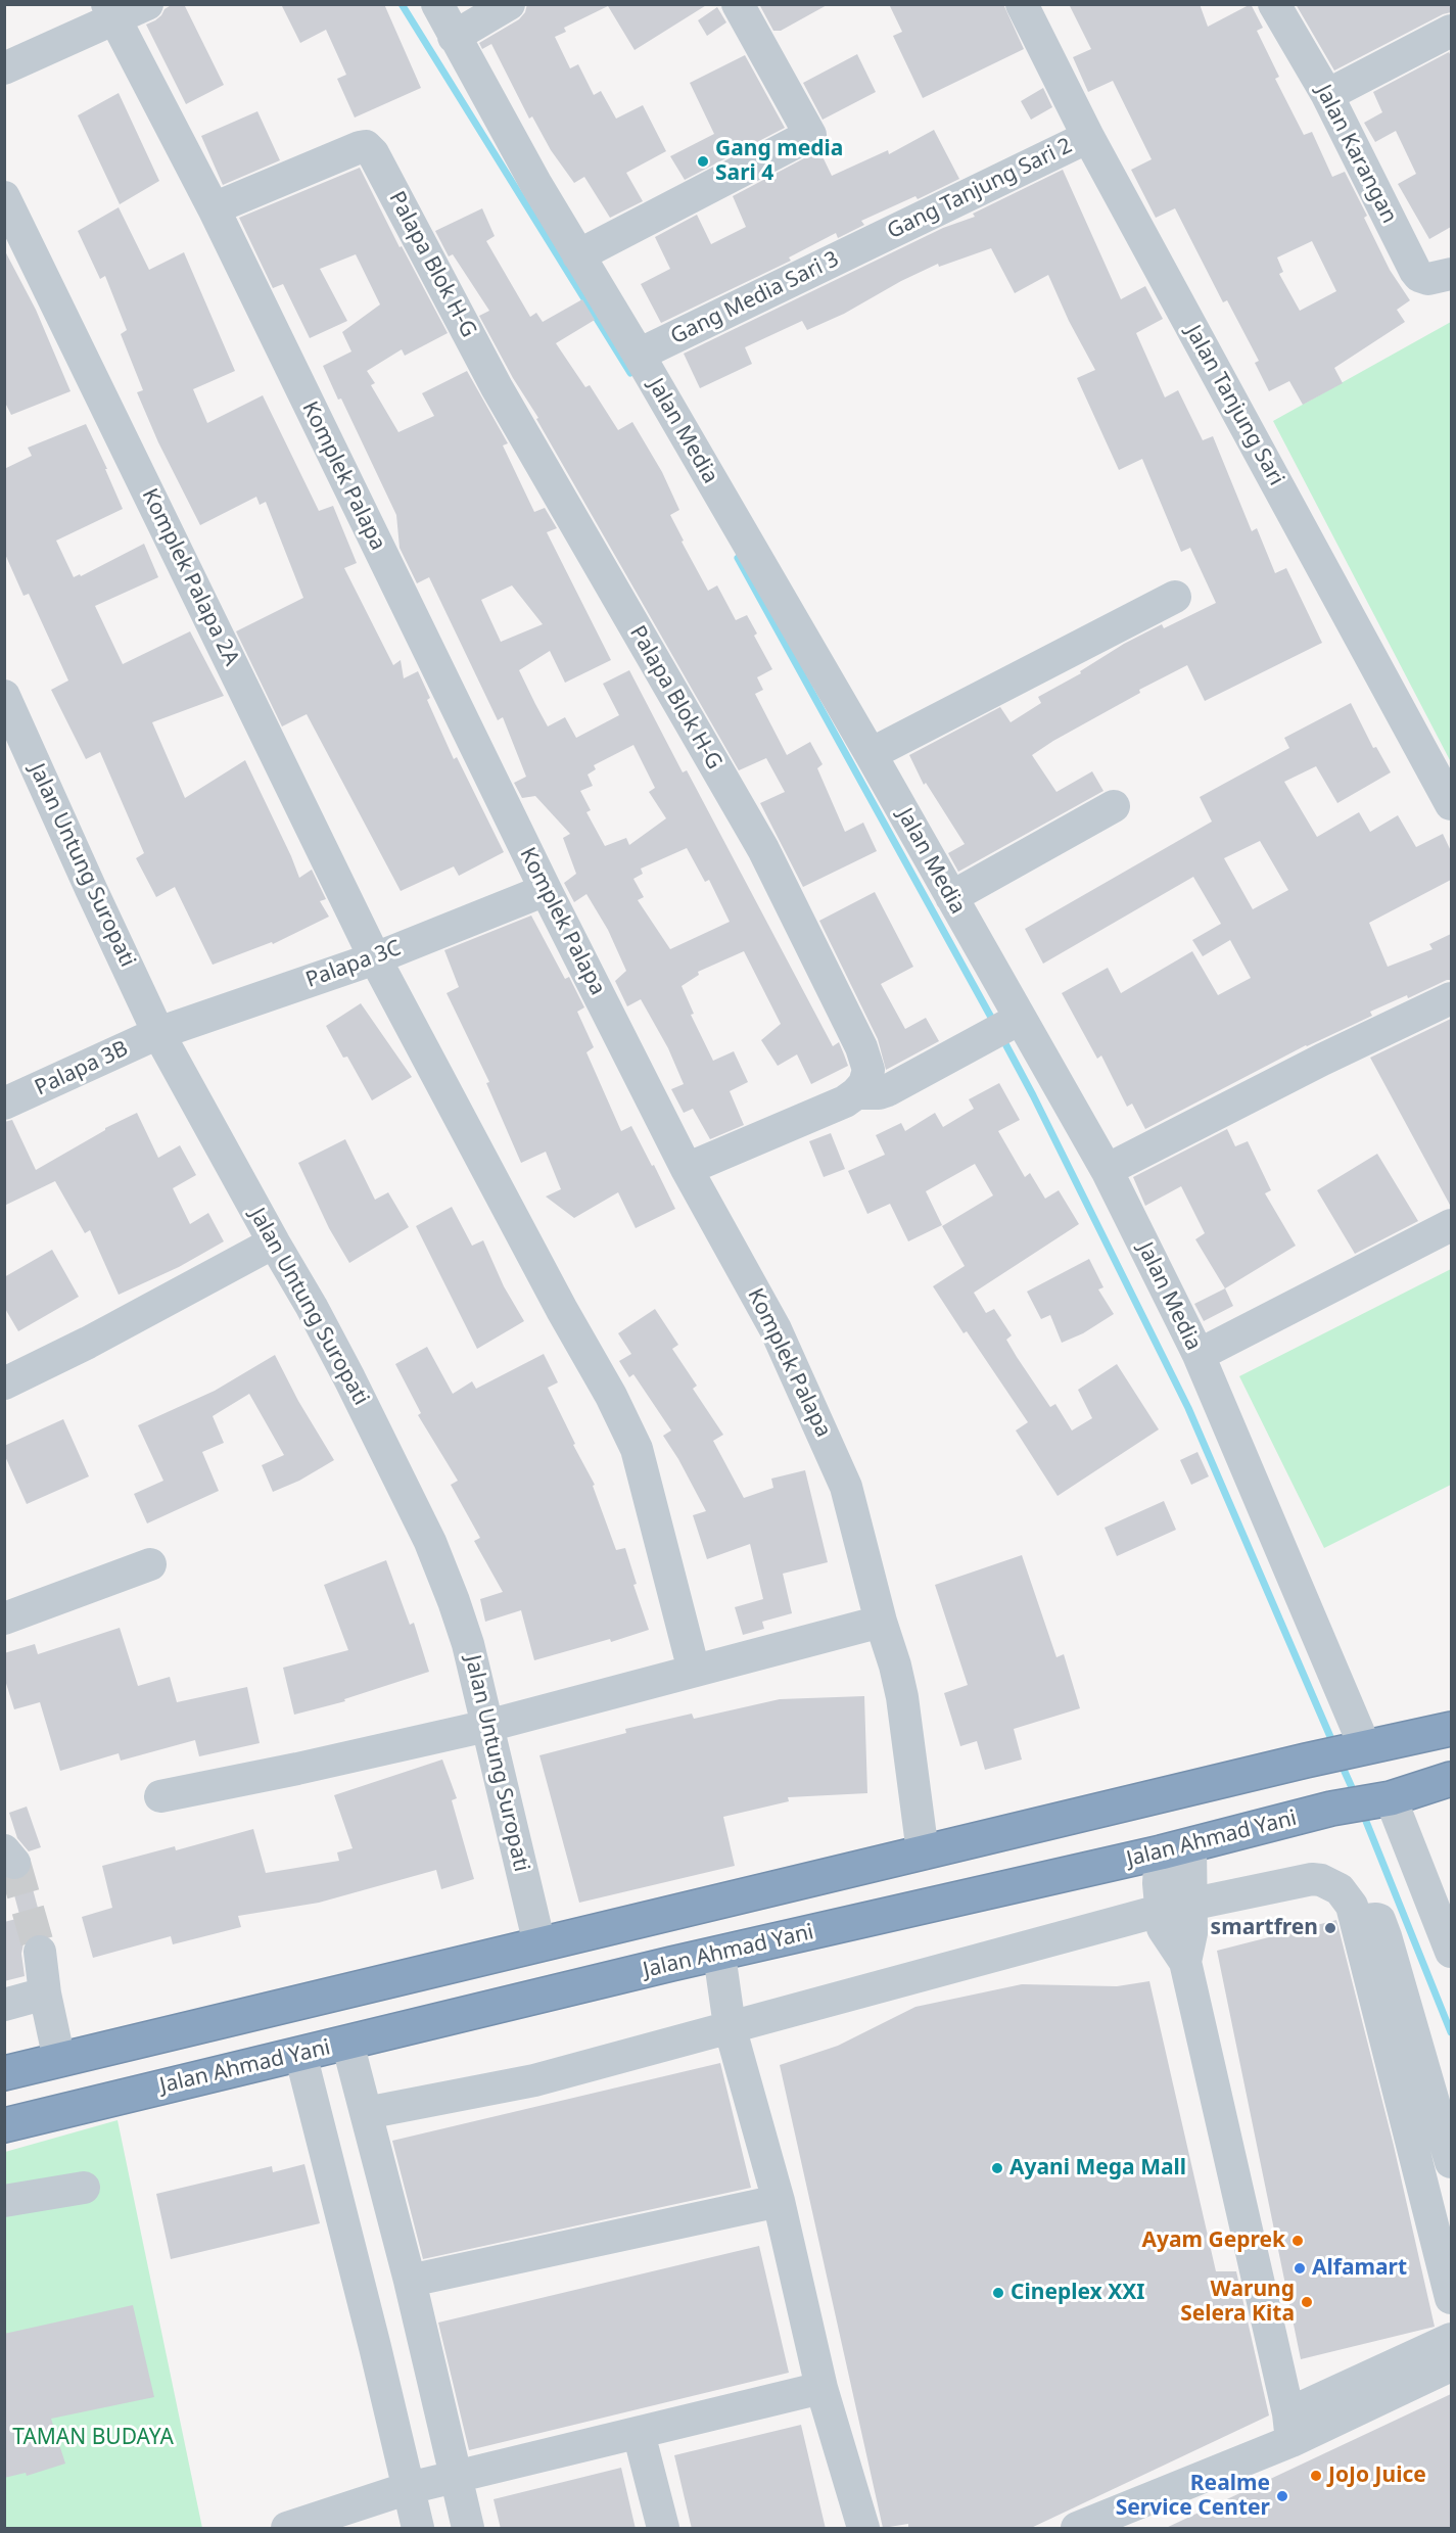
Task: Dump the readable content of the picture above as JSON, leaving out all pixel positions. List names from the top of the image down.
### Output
{
  "streets": {
    "highway": ["Jalan Ahmad Yani"],
    "street": [
      "Jalan Karangan",
      "Gang Tanjung Sari 2",
      "Palapa Blok H-G",
      "Gang Media Sari 3",
      "Jalan Tanjung Sari",
      "Jalan Media",
      "Komplek Palapa",
      "Komplek Palapa 2A",
      "Jalan Untung Suropati",
      "Palapa 3C",
      "Palapa 3B"
    ]
  },
  "crossings": [
    ["Gang Tanjung Sari 2", "Gang Media Sari 3"],
    ["Gang Tanjung Sari 2", "Jalan Tanjung Sari"],
    ["Palapa Blok H-G", "Komplek Palapa"],
    ["Gang Media Sari 3", "Jalan Media"],
    ["Komplek Palapa", "Palapa 3C"],
    ["Komplek Palapa 2A", "Palapa 3C"],
    ["Jalan Untung Suropati", "Palapa 3C"],
    ["Jalan Untung Suropati", "Palapa 3B"],
    ["Palapa 3C", "Palapa 3B"]
  ],
  "parks": ["TAMAN BUDAYA"],
  "places": [
    "Gang media Sari 4",
    "smartfren",
    "Ayani Mega Mall",
    "Ayam Geprek",
    "Alfamart",
    "Cineplex XXI",
    "Warung Selera Kita",
    "JoJo Juice",
    "Realme Service Center"
  ]
}
